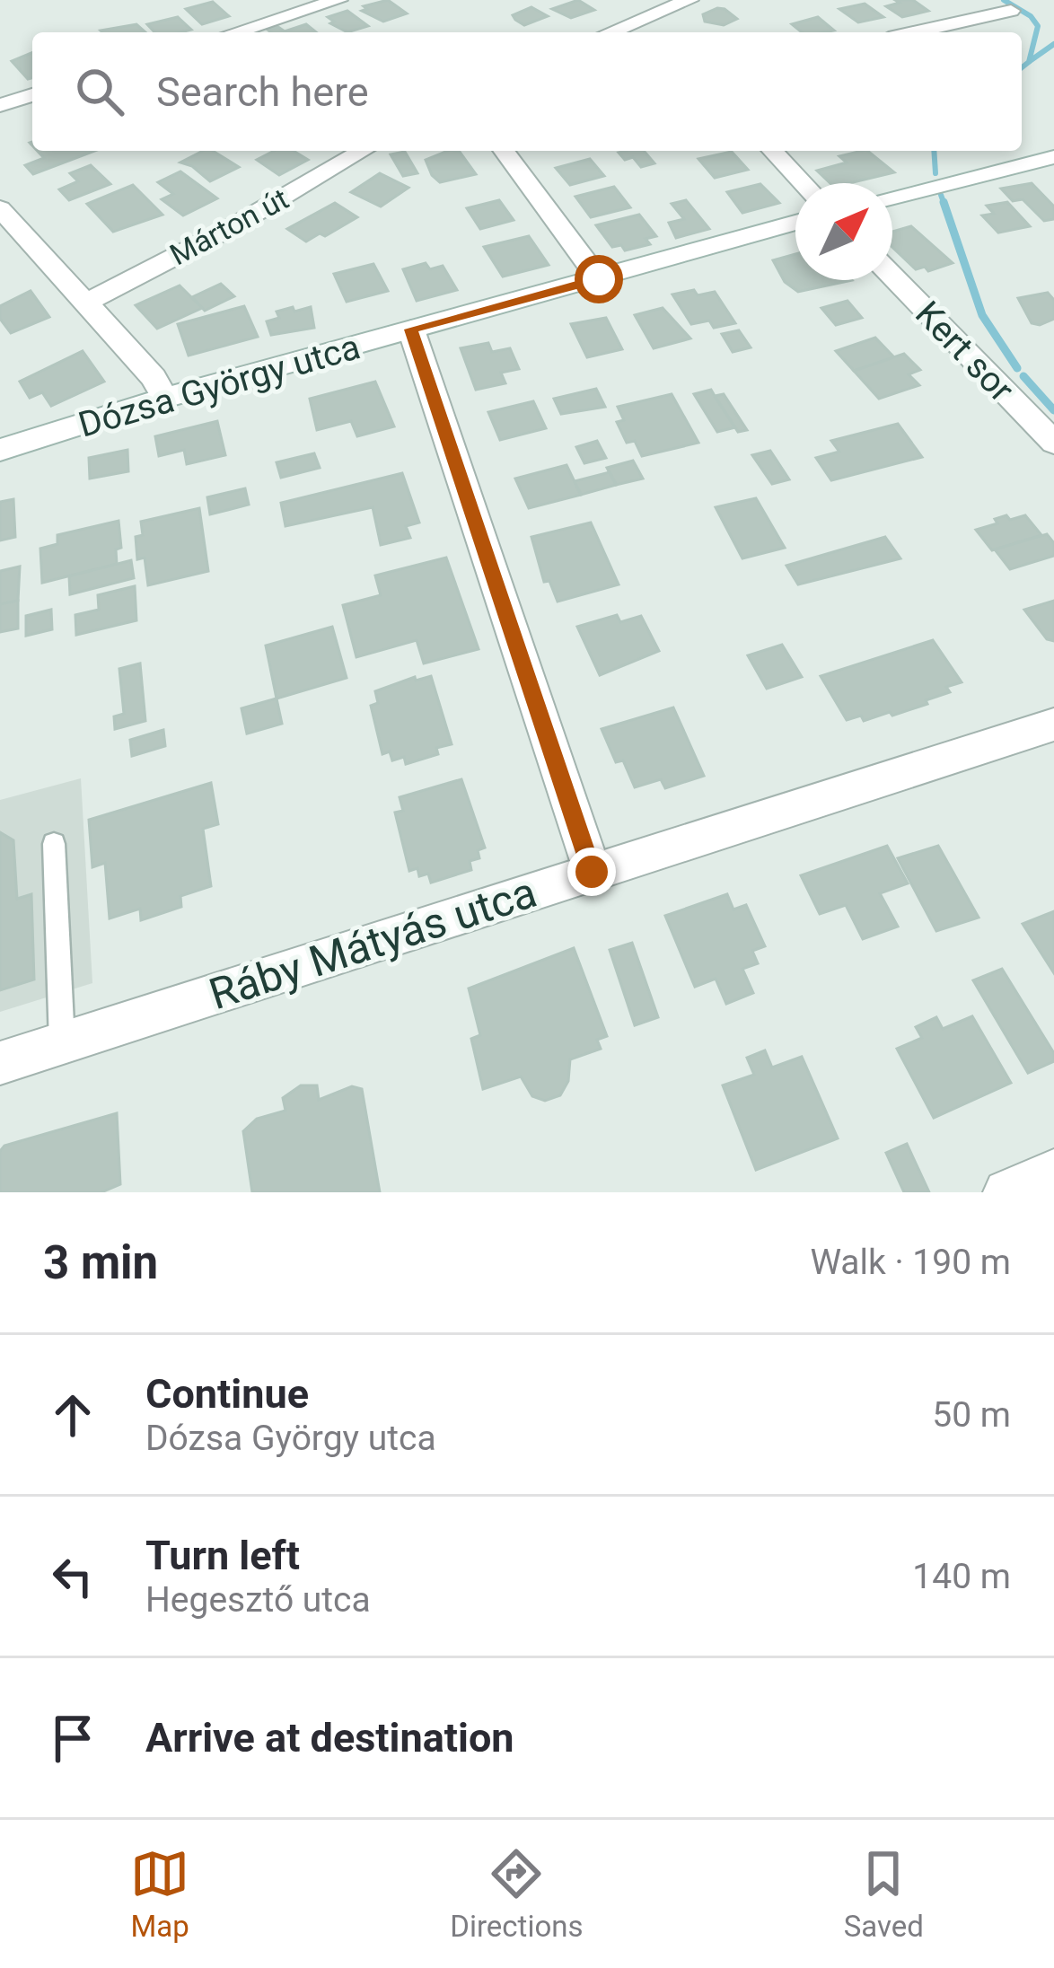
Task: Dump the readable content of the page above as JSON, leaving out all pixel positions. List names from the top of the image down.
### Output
{
  "streets": {
    "street": [
      "Márton út",
      "Kert sor",
      "Dózsa György utca",
      "Ráby Mátyás utca"
    ]
  },
  "north": "top right",
  "page": {
    "search": "Search here",
    "heading": ["3 min", "Walk · 190 m"],
    "list": [
      ["Continue", "Dózsa György utca", "50 m"],
      ["Turn left", "Hegesztő utca", "140 m"],
      "Arrive at destination"
    ],
    "nav": ["Map", "Directions", "Saved"]
  }
}
